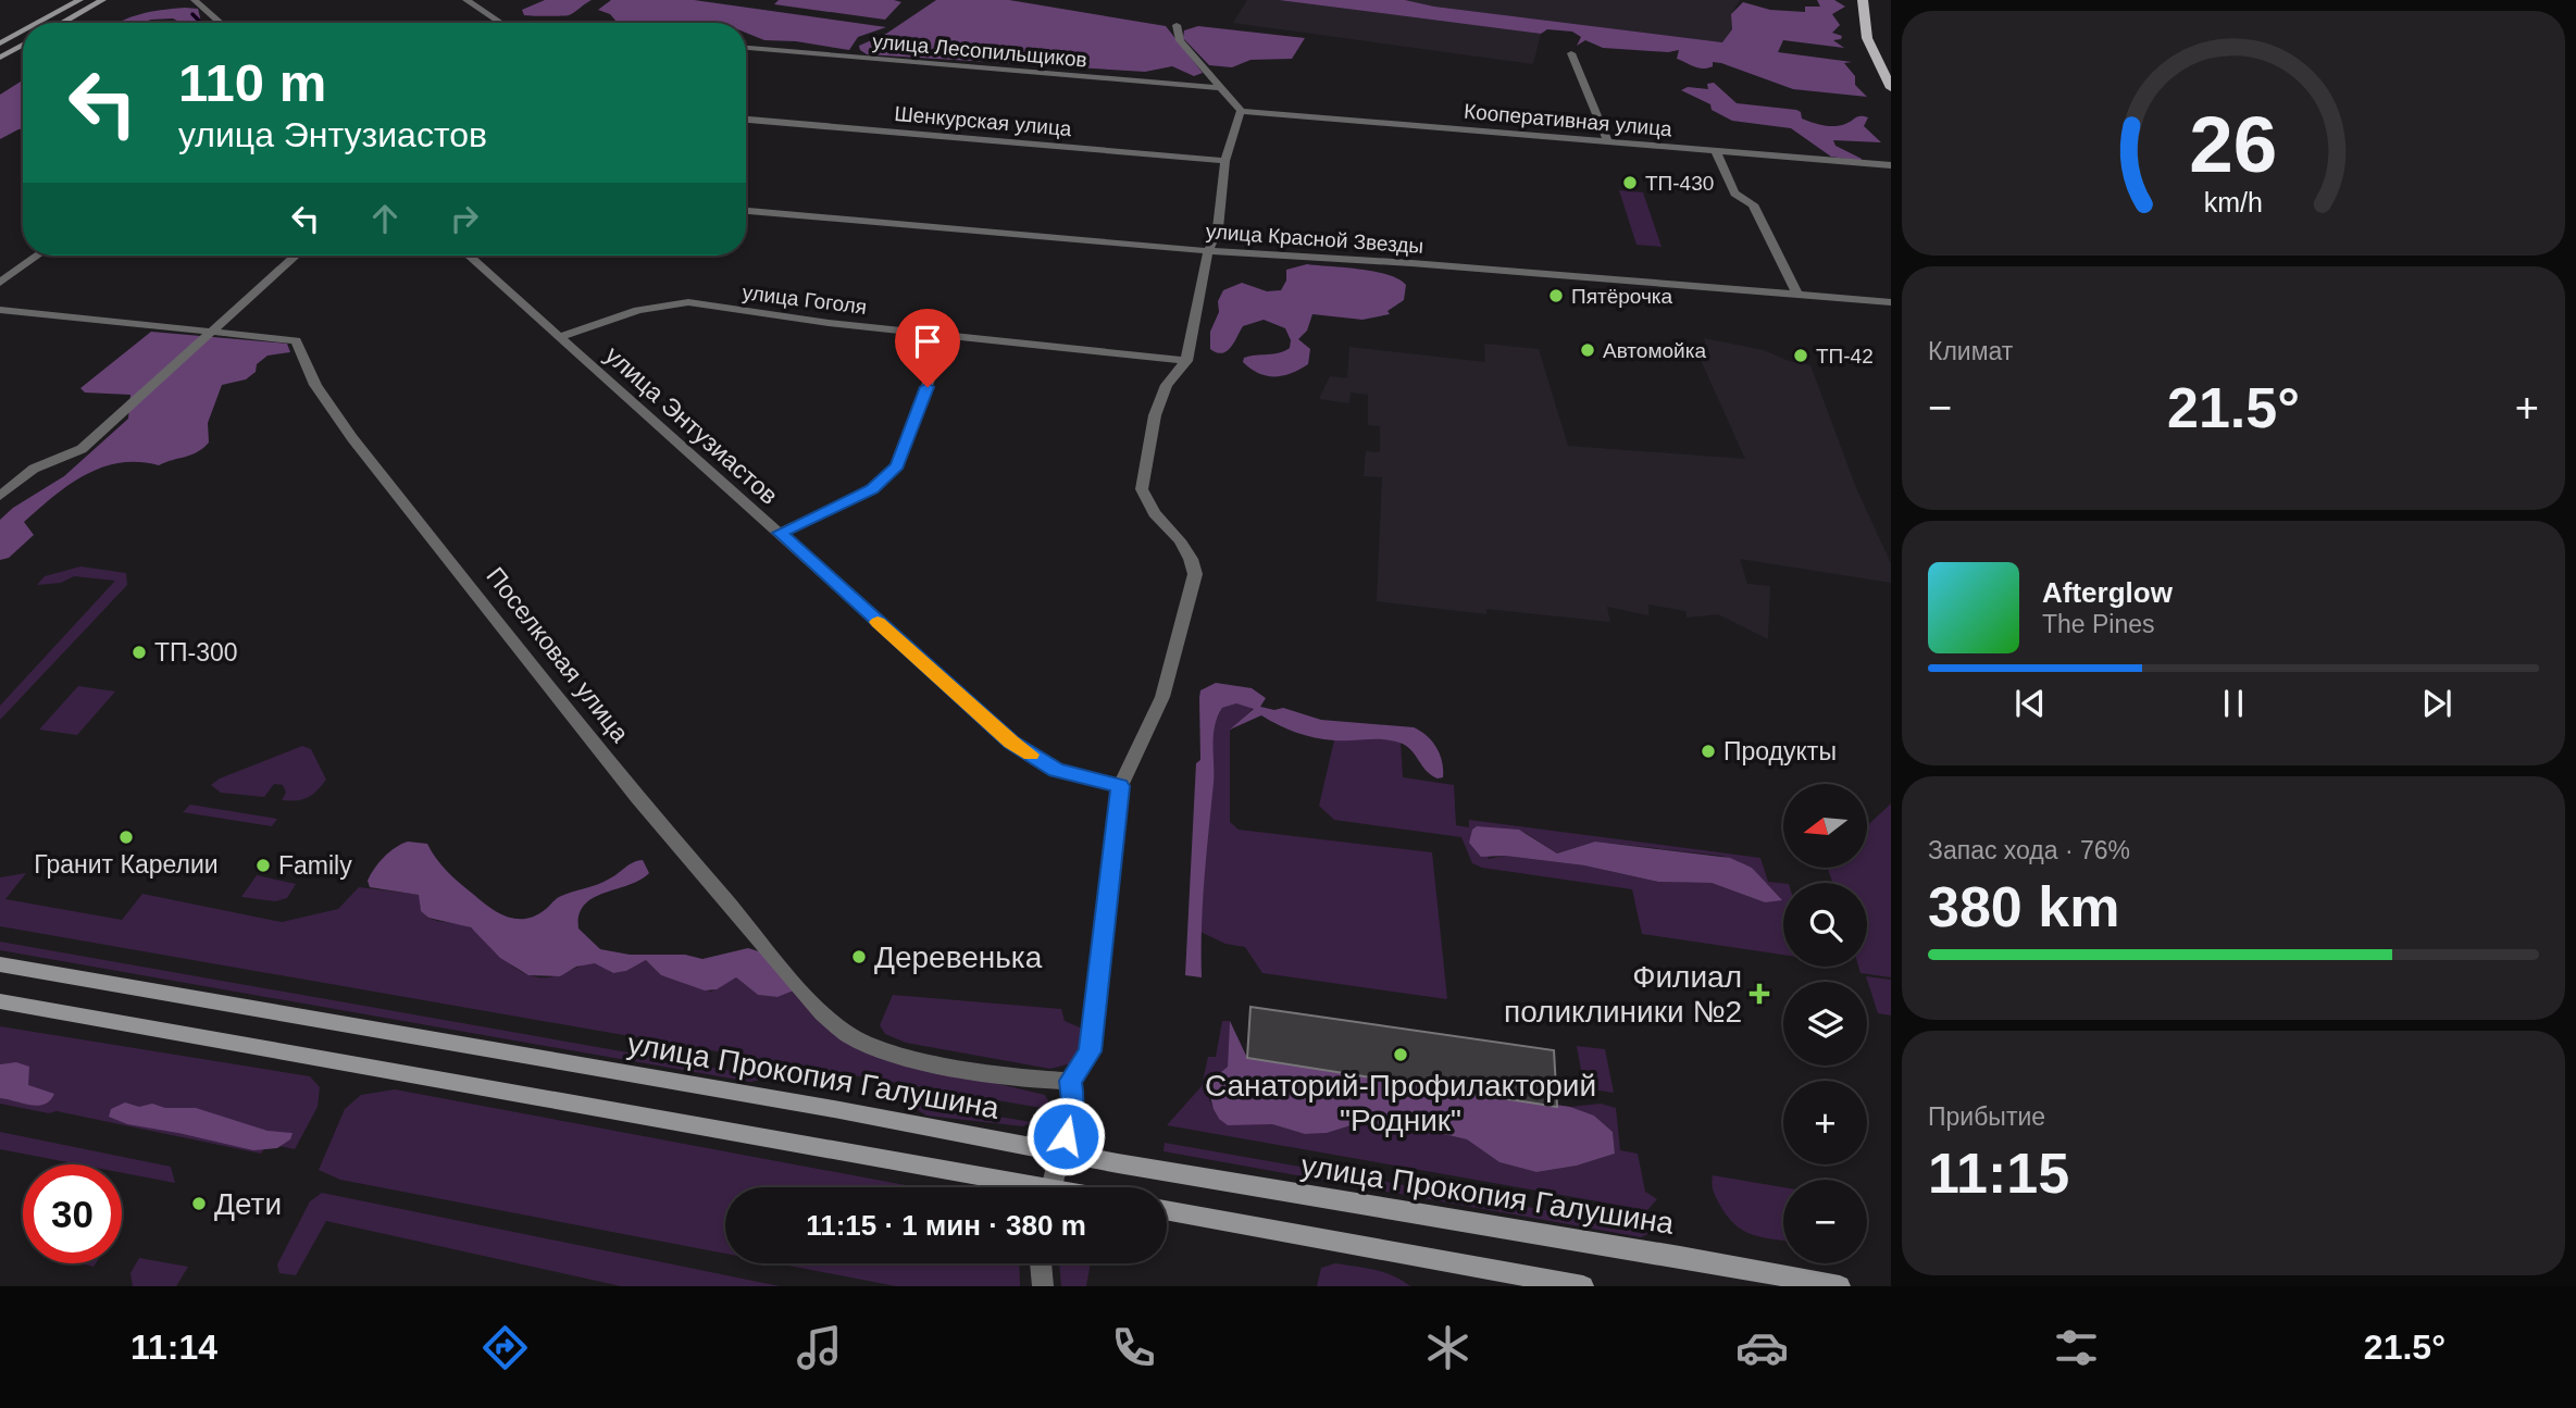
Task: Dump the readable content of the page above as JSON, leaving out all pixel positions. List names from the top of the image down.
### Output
{
  "streets": {
    "main road": ["улица Прокопия Галушина"],
    "street": [
      "улица Лесопильщиков",
      "Кооперативная улица",
      "Шенкурская улица",
      "улица Красной Звезды",
      "улица Гоголя",
      "улица Энтузиастов",
      "Поселковая улица"
    ]
  },
  "crossings": [
    ["улица Гоголя", "улица Энтузиастов"]
  ],
  "places": {
    "other": [
      "ТП-430",
      "Пятёрочка",
      "Автомойка",
      "ТП-42",
      "ТП-300",
      "Продукты",
      "Гранит Карелии",
      "Family",
      "Деревенька",
      "Санаторий-Профилакторий \"Родник\"",
      "Дети"
    ],
    "health": ["Филиал поликлиники №2"]
  },
  "north": "left",
  "page": {
    "turn": ["110 m", "улица Энтузиастов"],
    "tile": [
      "Климат",
      ["Запас хода · 76%", "380 km"],
      ["Прибытие", "11:15"]
    ],
    "heat": ["−", "21.5°", "+"],
    "song": ["Afterglow", "The Pines"],
    "map_buttons": ["+", "−"],
    "limit": "30",
    "trip": "11:15 · 1 мин · 380 m",
    "tabs": ["11:14", "21.5°"],
    "gauge": ["26", "km/h"]
  }
}
